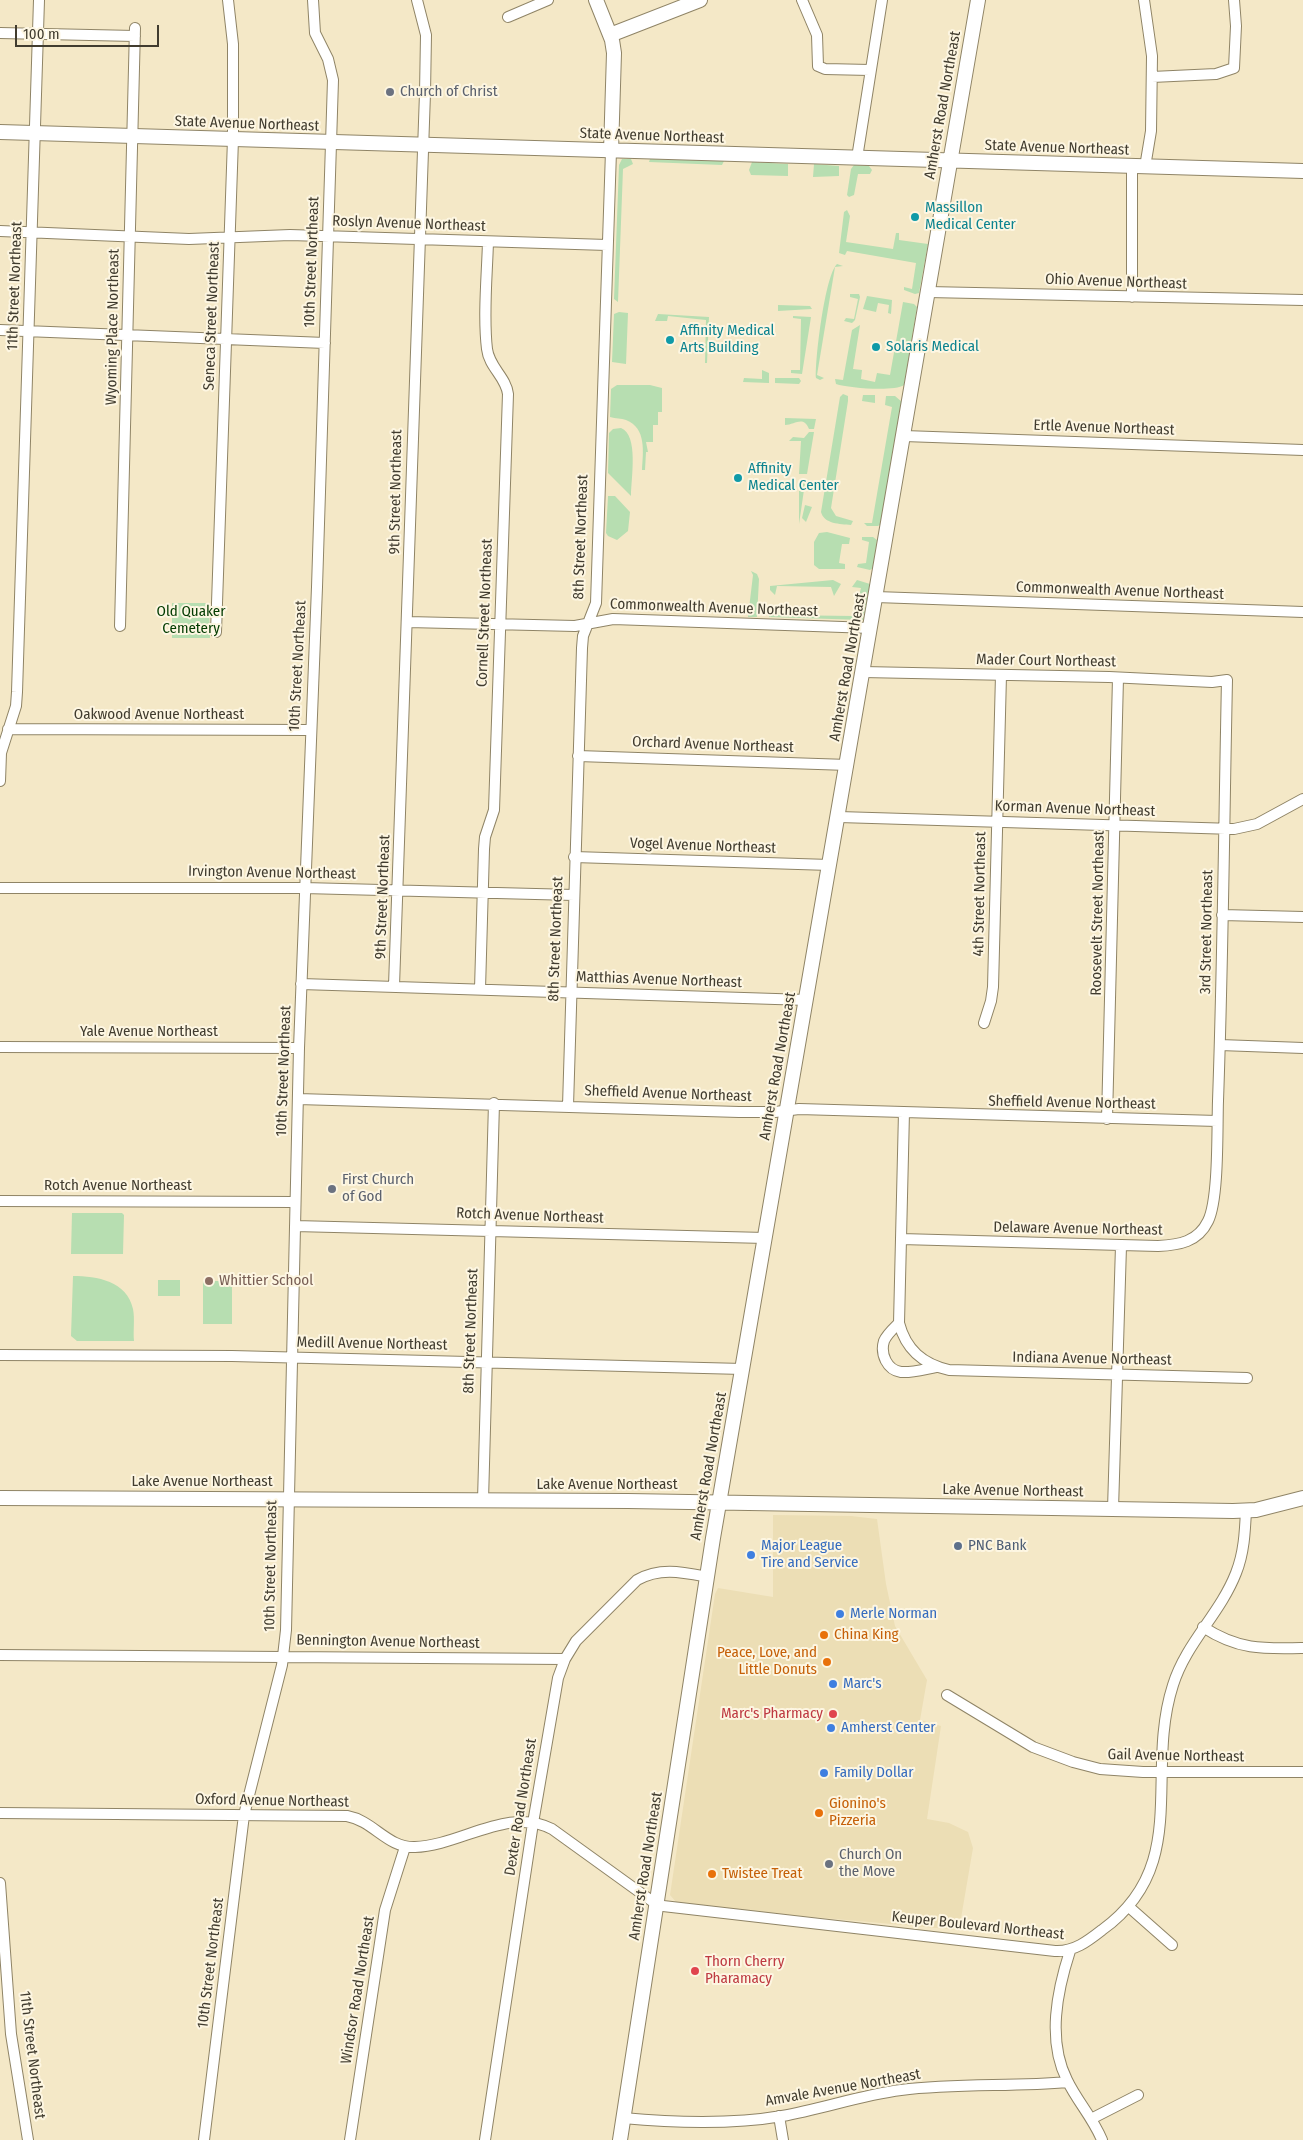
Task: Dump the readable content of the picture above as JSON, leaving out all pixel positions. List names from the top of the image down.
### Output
{
  "streets": {
    "street": [
      "Amherst Road Northeast",
      "State Avenue Northeast",
      "Roslyn Avenue Northeast",
      "10th Street Northeast",
      "Ohio Avenue Northeast",
      "11th Street Northeast",
      "Seneca Street Northeast",
      "Wyoming Place Northeast",
      "Ertle Avenue Northeast",
      "9th Street Northeast",
      "8th Street Northeast",
      "Commonwealth Avenue Northeast",
      "Cornell Street Northeast",
      "Mader Court Northeast",
      "Oakwood Avenue Northeast",
      "Orchard Avenue Northeast",
      "Korman Avenue Northeast",
      "Vogel Avenue Northeast",
      "Irvington Avenue Northeast",
      "4th Street Northeast",
      "Roosevelt Street Northeast",
      "3rd Street Northeast",
      "Matthias Avenue Northeast",
      "Yale Avenue Northeast",
      "Sheffield Avenue Northeast",
      "Rotch Avenue Northeast",
      "Delaware Avenue Northeast",
      "Medill Avenue Northeast",
      "Indiana Avenue Northeast",
      "Lake Avenue Northeast",
      "Bennington Avenue Northeast",
      "Gail Avenue Northeast",
      "Oxford Avenue Northeast",
      "Dexter Road Northeast",
      "Keuper Boulevard Northeast",
      "Windsor Road Northeast",
      "Amvale Avenue Northeast"
    ]
  },
  "crossings": [
    ["Amherst Road Northeast", "State Avenue Northeast"],
    ["Amherst Road Northeast", "Ohio Avenue Northeast"],
    ["Amherst Road Northeast", "Ertle Avenue Northeast"],
    ["Amherst Road Northeast", "Commonwealth Avenue Northeast"],
    ["Amherst Road Northeast", "Mader Court Northeast"],
    ["Amherst Road Northeast", "Orchard Avenue Northeast"],
    ["Amherst Road Northeast", "Korman Avenue Northeast"],
    ["Amherst Road Northeast", "Vogel Avenue Northeast"],
    ["Amherst Road Northeast", "Matthias Avenue Northeast"],
    ["Amherst Road Northeast", "Sheffield Avenue Northeast"],
    ["Amherst Road Northeast", "Rotch Avenue Northeast"],
    ["Amherst Road Northeast", "Medill Avenue Northeast"],
    ["Amherst Road Northeast", "Lake Avenue Northeast"],
    ["Amherst Road Northeast", "Dexter Road Northeast"],
    ["Amherst Road Northeast", "Keuper Boulevard Northeast"],
    ["Amherst Road Northeast", "Amvale Avenue Northeast"],
    ["State Avenue Northeast", "10th Street Northeast"],
    ["State Avenue Northeast", "11th Street Northeast"],
    ["State Avenue Northeast", "Seneca Street Northeast"],
    ["State Avenue Northeast", "Wyoming Place Northeast"],
    ["State Avenue Northeast", "9th Street Northeast"],
    ["State Avenue Northeast", "8th Street Northeast"],
    ["Roslyn Avenue Northeast", "10th Street Northeast"],
    ["Roslyn Avenue Northeast", "11th Street Northeast"],
    ["Roslyn Avenue Northeast", "Seneca Street Northeast"],
    ["Roslyn Avenue Northeast", "Wyoming Place Northeast"],
    ["Roslyn Avenue Northeast", "9th Street Northeast"],
    ["Roslyn Avenue Northeast", "8th Street Northeast"],
    ["Roslyn Avenue Northeast", "Cornell Street Northeast"],
    ["10th Street Northeast", "Oakwood Avenue Northeast"],
    ["10th Street Northeast", "Irvington Avenue Northeast"],
    ["10th Street Northeast", "Matthias Avenue Northeast"],
    ["10th Street Northeast", "Yale Avenue Northeast"],
    ["10th Street Northeast", "Sheffield Avenue Northeast"],
    ["10th Street Northeast", "Rotch Avenue Northeast"],
    ["10th Street Northeast", "Medill Avenue Northeast"],
    ["10th Street Northeast", "Lake Avenue Northeast"],
    ["10th Street Northeast", "Bennington Avenue Northeast"],
    ["10th Street Northeast", "Oxford Avenue Northeast"],
    ["11th Street Northeast", "Wyoming Place Northeast"],
    ["11th Street Northeast", "Oakwood Avenue Northeast"],
    ["9th Street Northeast", "Commonwealth Avenue Northeast"],
    ["9th Street Northeast", "Irvington Avenue Northeast"],
    ["9th Street Northeast", "Matthias Avenue Northeast"],
    ["8th Street Northeast", "Commonwealth Avenue Northeast"],
    ["8th Street Northeast", "Orchard Avenue Northeast"],
    ["8th Street Northeast", "Vogel Avenue Northeast"],
    ["8th Street Northeast", "Irvington Avenue Northeast"],
    ["8th Street Northeast", "Matthias Avenue Northeast"],
    ["8th Street Northeast", "Sheffield Avenue Northeast"],
    ["8th Street Northeast", "Rotch Avenue Northeast"],
    ["8th Street Northeast", "Medill Avenue Northeast"],
    ["8th Street Northeast", "Lake Avenue Northeast"],
    ["Commonwealth Avenue Northeast", "Cornell Street Northeast"],
    ["Cornell Street Northeast", "Irvington Avenue Northeast"],
    ["Cornell Street Northeast", "Matthias Avenue Northeast"],
    ["Mader Court Northeast", "4th Street Northeast"],
    ["Mader Court Northeast", "Roosevelt Street Northeast"],
    ["Mader Court Northeast", "3rd Street Northeast"],
    ["Korman Avenue Northeast", "4th Street Northeast"],
    ["Korman Avenue Northeast", "Roosevelt Street Northeast"],
    ["Korman Avenue Northeast", "3rd Street Northeast"],
    ["Roosevelt Street Northeast", "Sheffield Avenue Northeast"],
    ["3rd Street Northeast", "Sheffield Avenue Northeast"],
    ["3rd Street Northeast", "Delaware Avenue Northeast"],
    ["Lake Avenue Northeast", "Keuper Boulevard Northeast"],
    ["Bennington Avenue Northeast", "Dexter Road Northeast"],
    ["Gail Avenue Northeast", "Keuper Boulevard Northeast"],
    ["Oxford Avenue Northeast", "Windsor Road Northeast"]
  ],
  "parks": ["Old Quaker Cemetery"],
  "places": [
    "Church of Christ",
    "Massillon Medical Center",
    "Affinity Medical Arts Building",
    "Solaris Medical",
    "Affinity Medical Center",
    "First Church of God",
    "Whittier School",
    "PNC Bank",
    "Major League Tire and Service",
    "Merle Norman",
    "China King",
    "Peace, Love, and Little Donuts",
    "Marc's",
    "Marc's Pharmacy",
    "Amherst Center",
    "Family Dollar",
    "Gionino's Pizzeria",
    "Church On the Move",
    "Twistee Treat",
    "Thorn Cherry Pharamacy"
  ],
  "scale_bar": "100 m"
}
